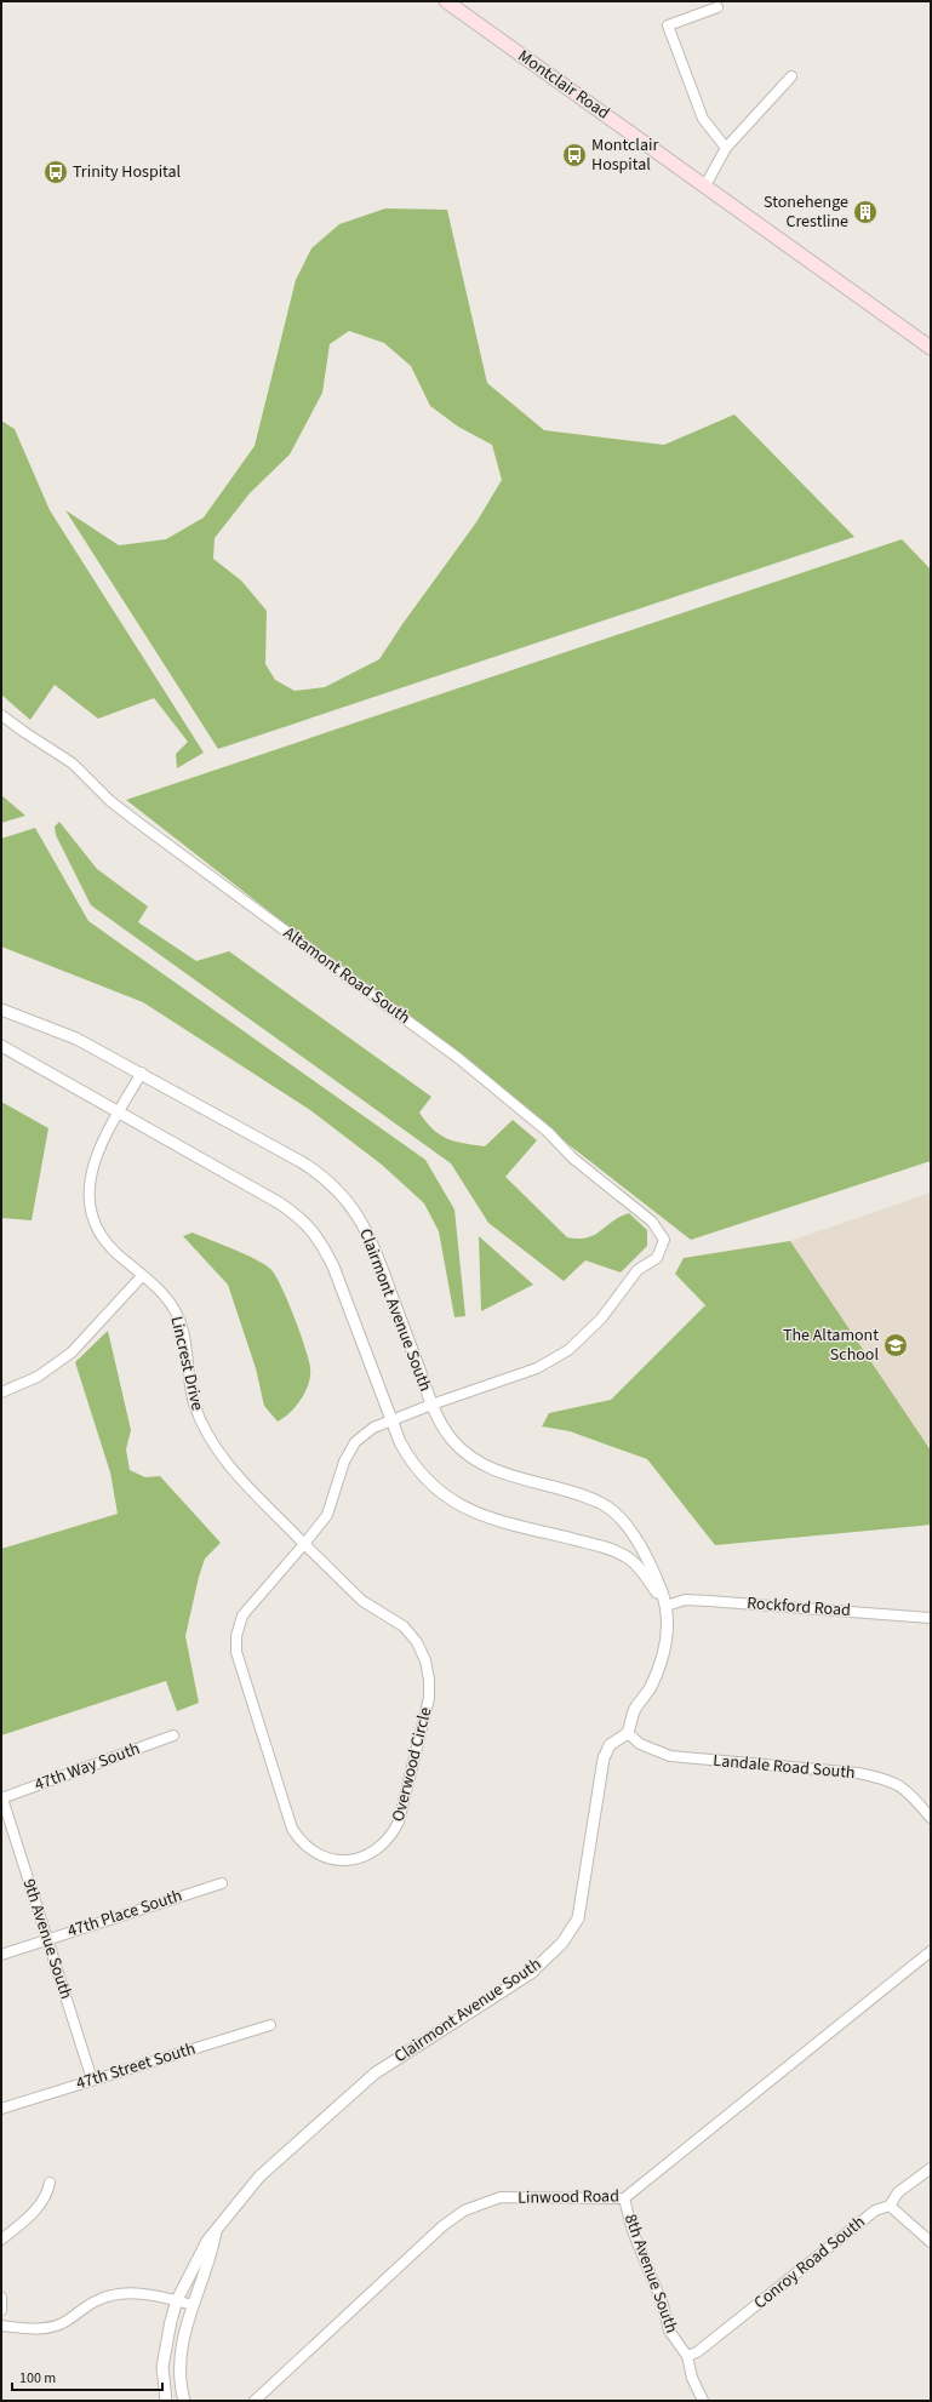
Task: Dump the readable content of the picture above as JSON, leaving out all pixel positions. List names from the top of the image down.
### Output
{
  "streets": {
    "main road": ["Montclair Road"],
    "street": [
      "Altamont Road South",
      "Clairmont Avenue South",
      "Lincrest Drive",
      "Rockford Road",
      "Overwood Circle",
      "47th Way South",
      "Landale Road South",
      "47th Place South",
      "9th Avenue South",
      "47th Street South",
      "Linwood Road",
      "Conroy Road South",
      "8th Avenue South"
    ]
  },
  "crossings": [
    ["Altamont Road South", "Overwood Circle"],
    ["Clairmont Avenue South", "Lincrest Drive"],
    ["Clairmont Avenue South", "Rockford Road"],
    ["Clairmont Avenue South", "Overwood Circle"],
    ["Clairmont Avenue South", "Landale Road South"],
    ["Lincrest Drive", "Overwood Circle"],
    ["47th Way South", "9th Avenue South"],
    ["47th Place South", "9th Avenue South"],
    ["9th Avenue South", "47th Street South"],
    ["Linwood Road", "8th Avenue South"],
    ["Conroy Road South", "8th Avenue South"]
  ],
  "places": {
    "bus stop": ["Montclair Hospital", "Trinity Hospital"],
    "building": ["Stonehenge Crestline"],
    "school or university": ["The Altamont School"]
  },
  "scale_bar": "100 m"
}
